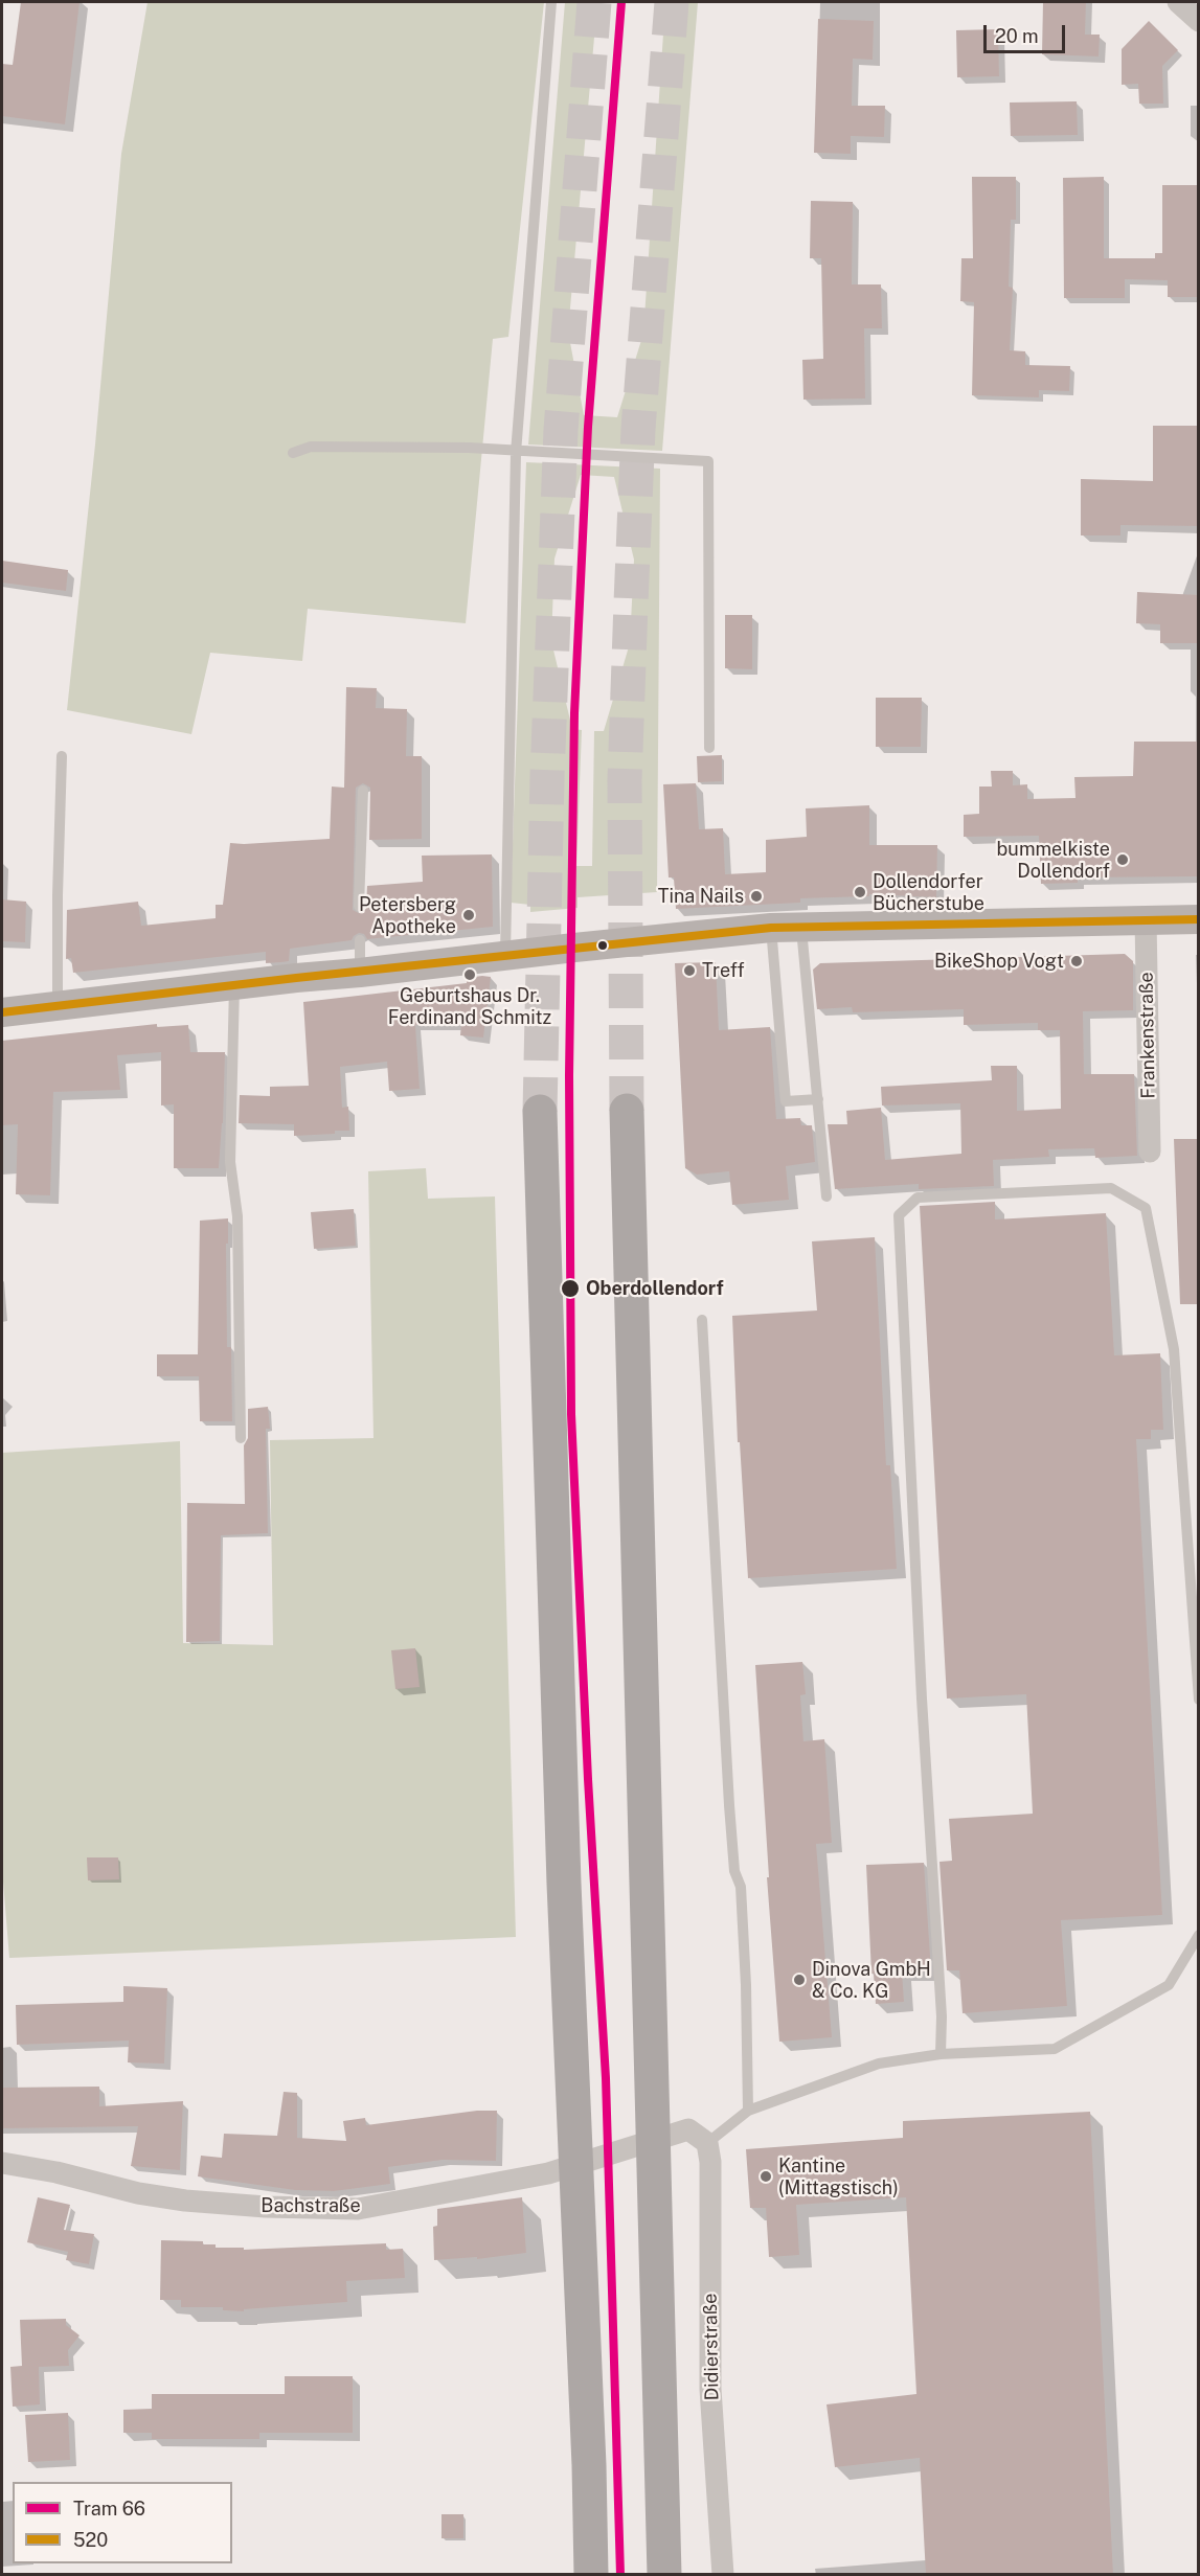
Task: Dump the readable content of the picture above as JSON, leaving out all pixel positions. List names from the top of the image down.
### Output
{
  "streets": {
    "street": ["Frankenstraße", "Bachstraße", "Didierstraße"]
  },
  "crossings": [
    ["Bachstraße", "Didierstraße"]
  ],
  "places": [
    "bummelkiste Dollendorf",
    "Dollendorfer Bücherstube",
    "Tina Nails",
    "Petersberg Apotheke",
    "BikeShop Vogt",
    "Treff",
    "Geburtshaus Dr. Ferdinand Schmitz",
    "Oberdollendorf",
    "Dinova GmbH & Co. KG",
    "Kantine (Mittagstisch)"
  ],
  "lines": ["tram line 66", "transit line 520"],
  "legend": ["Tram 66", "520"],
  "scale_bar": "20 m"
}
